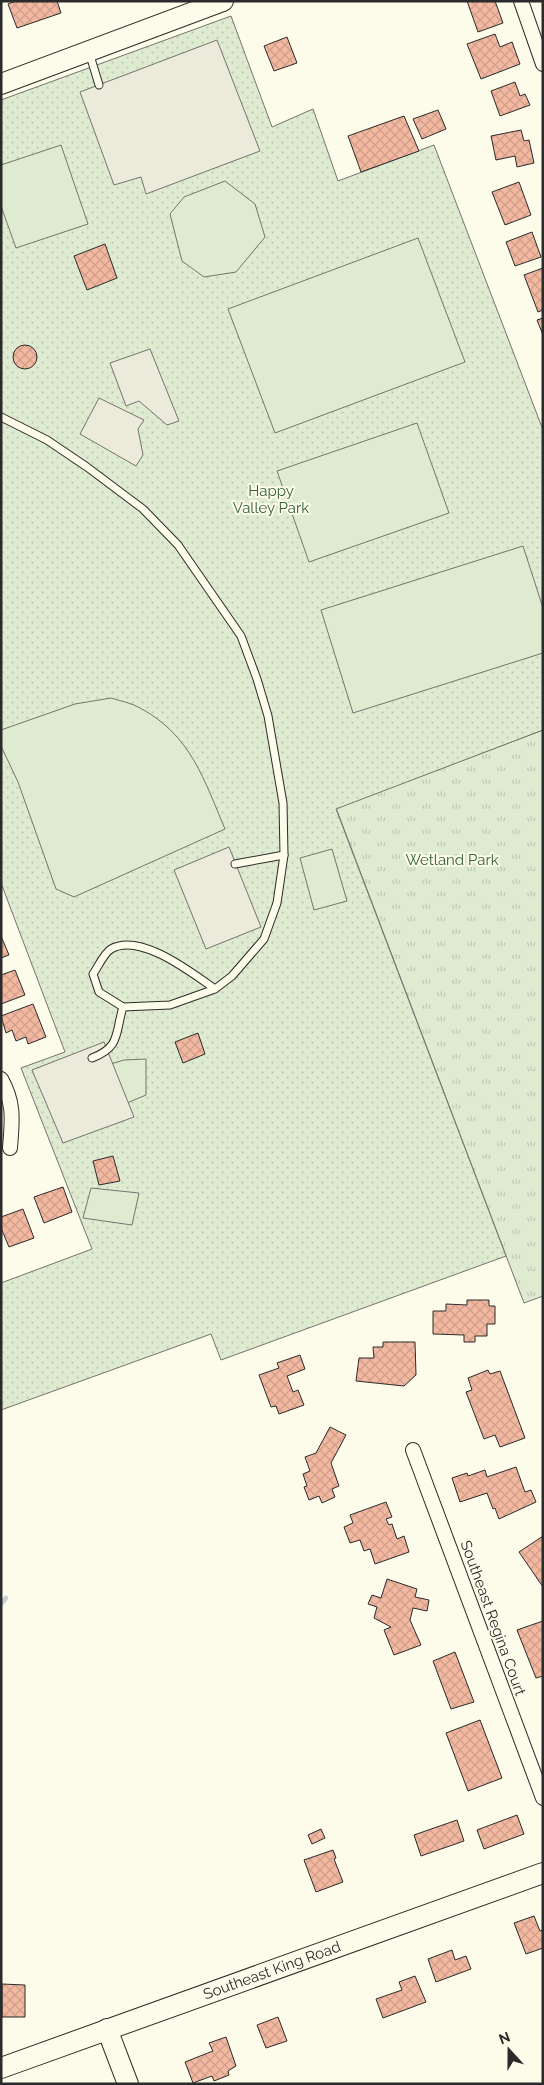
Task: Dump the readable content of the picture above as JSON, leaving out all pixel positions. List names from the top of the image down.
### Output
{
  "streets": {
    "main road": ["Southeast King Road"],
    "street": ["Southeast Regina Court"]
  },
  "parks": ["Happy Valley Park", "Wetland Park"],
  "north": "top"
}
